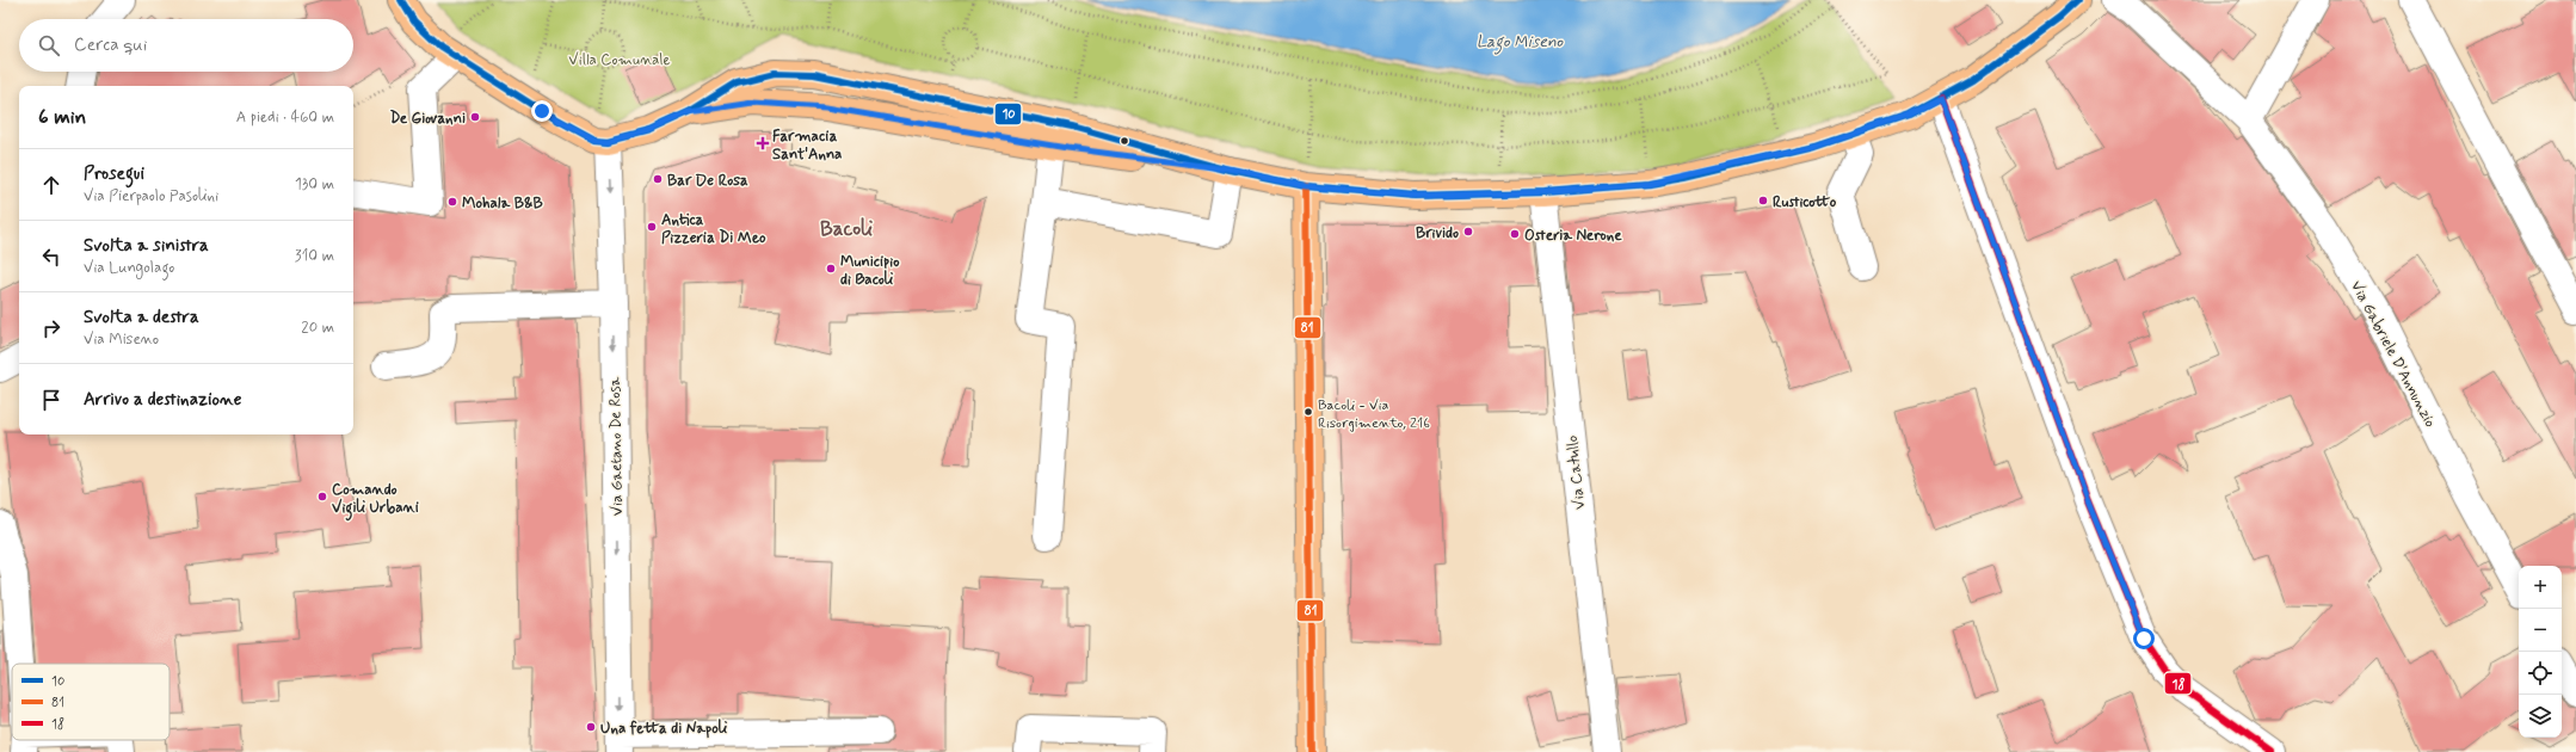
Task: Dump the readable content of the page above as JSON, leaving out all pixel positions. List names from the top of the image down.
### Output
{
  "streets": {
    "street": ["Via Gabriele D'Annunzio", "Via Gaetano De Rosa", "Via Catullo"]
  },
  "one_way": ["Via Gaetano De Rosa"],
  "districts": ["Bacoli"],
  "water": ["Lago Miseno"],
  "parks": ["Villa Comunale"],
  "places": {
    "other": [
      "De Giovanni",
      "Bar De Rosa",
      "Rusticotto",
      "Mohala B&B",
      "Antica Pizzeria Di Meo",
      "Brivido",
      "Osteria Nerone",
      "Municipio di Bacoli",
      "Bacoli - Via Risorgimento, 216",
      "Comando Vigili Urbani",
      "Una fetta di Napoli"
    ],
    "health": ["Farmacia Sant'Anna"]
  },
  "lines": ["transit line 10", "transit line 18", "transit line 81"],
  "legend": ["10", "81", "18"],
  "page": {
    "search": "Cerca qui",
    "heading": ["6 min", "A piedi · 460 m"],
    "list": [
      ["Prosegui", "Via Pierpaolo Pasolini", "130 m"],
      ["Svolta a sinistra", "Via Lungolago", "310 m"],
      ["Svolta a destra", "Via Miseno", "20 m"],
      "Arrivo a destinazione"
    ],
    "map_buttons": ["+", "−"]
  }
}
